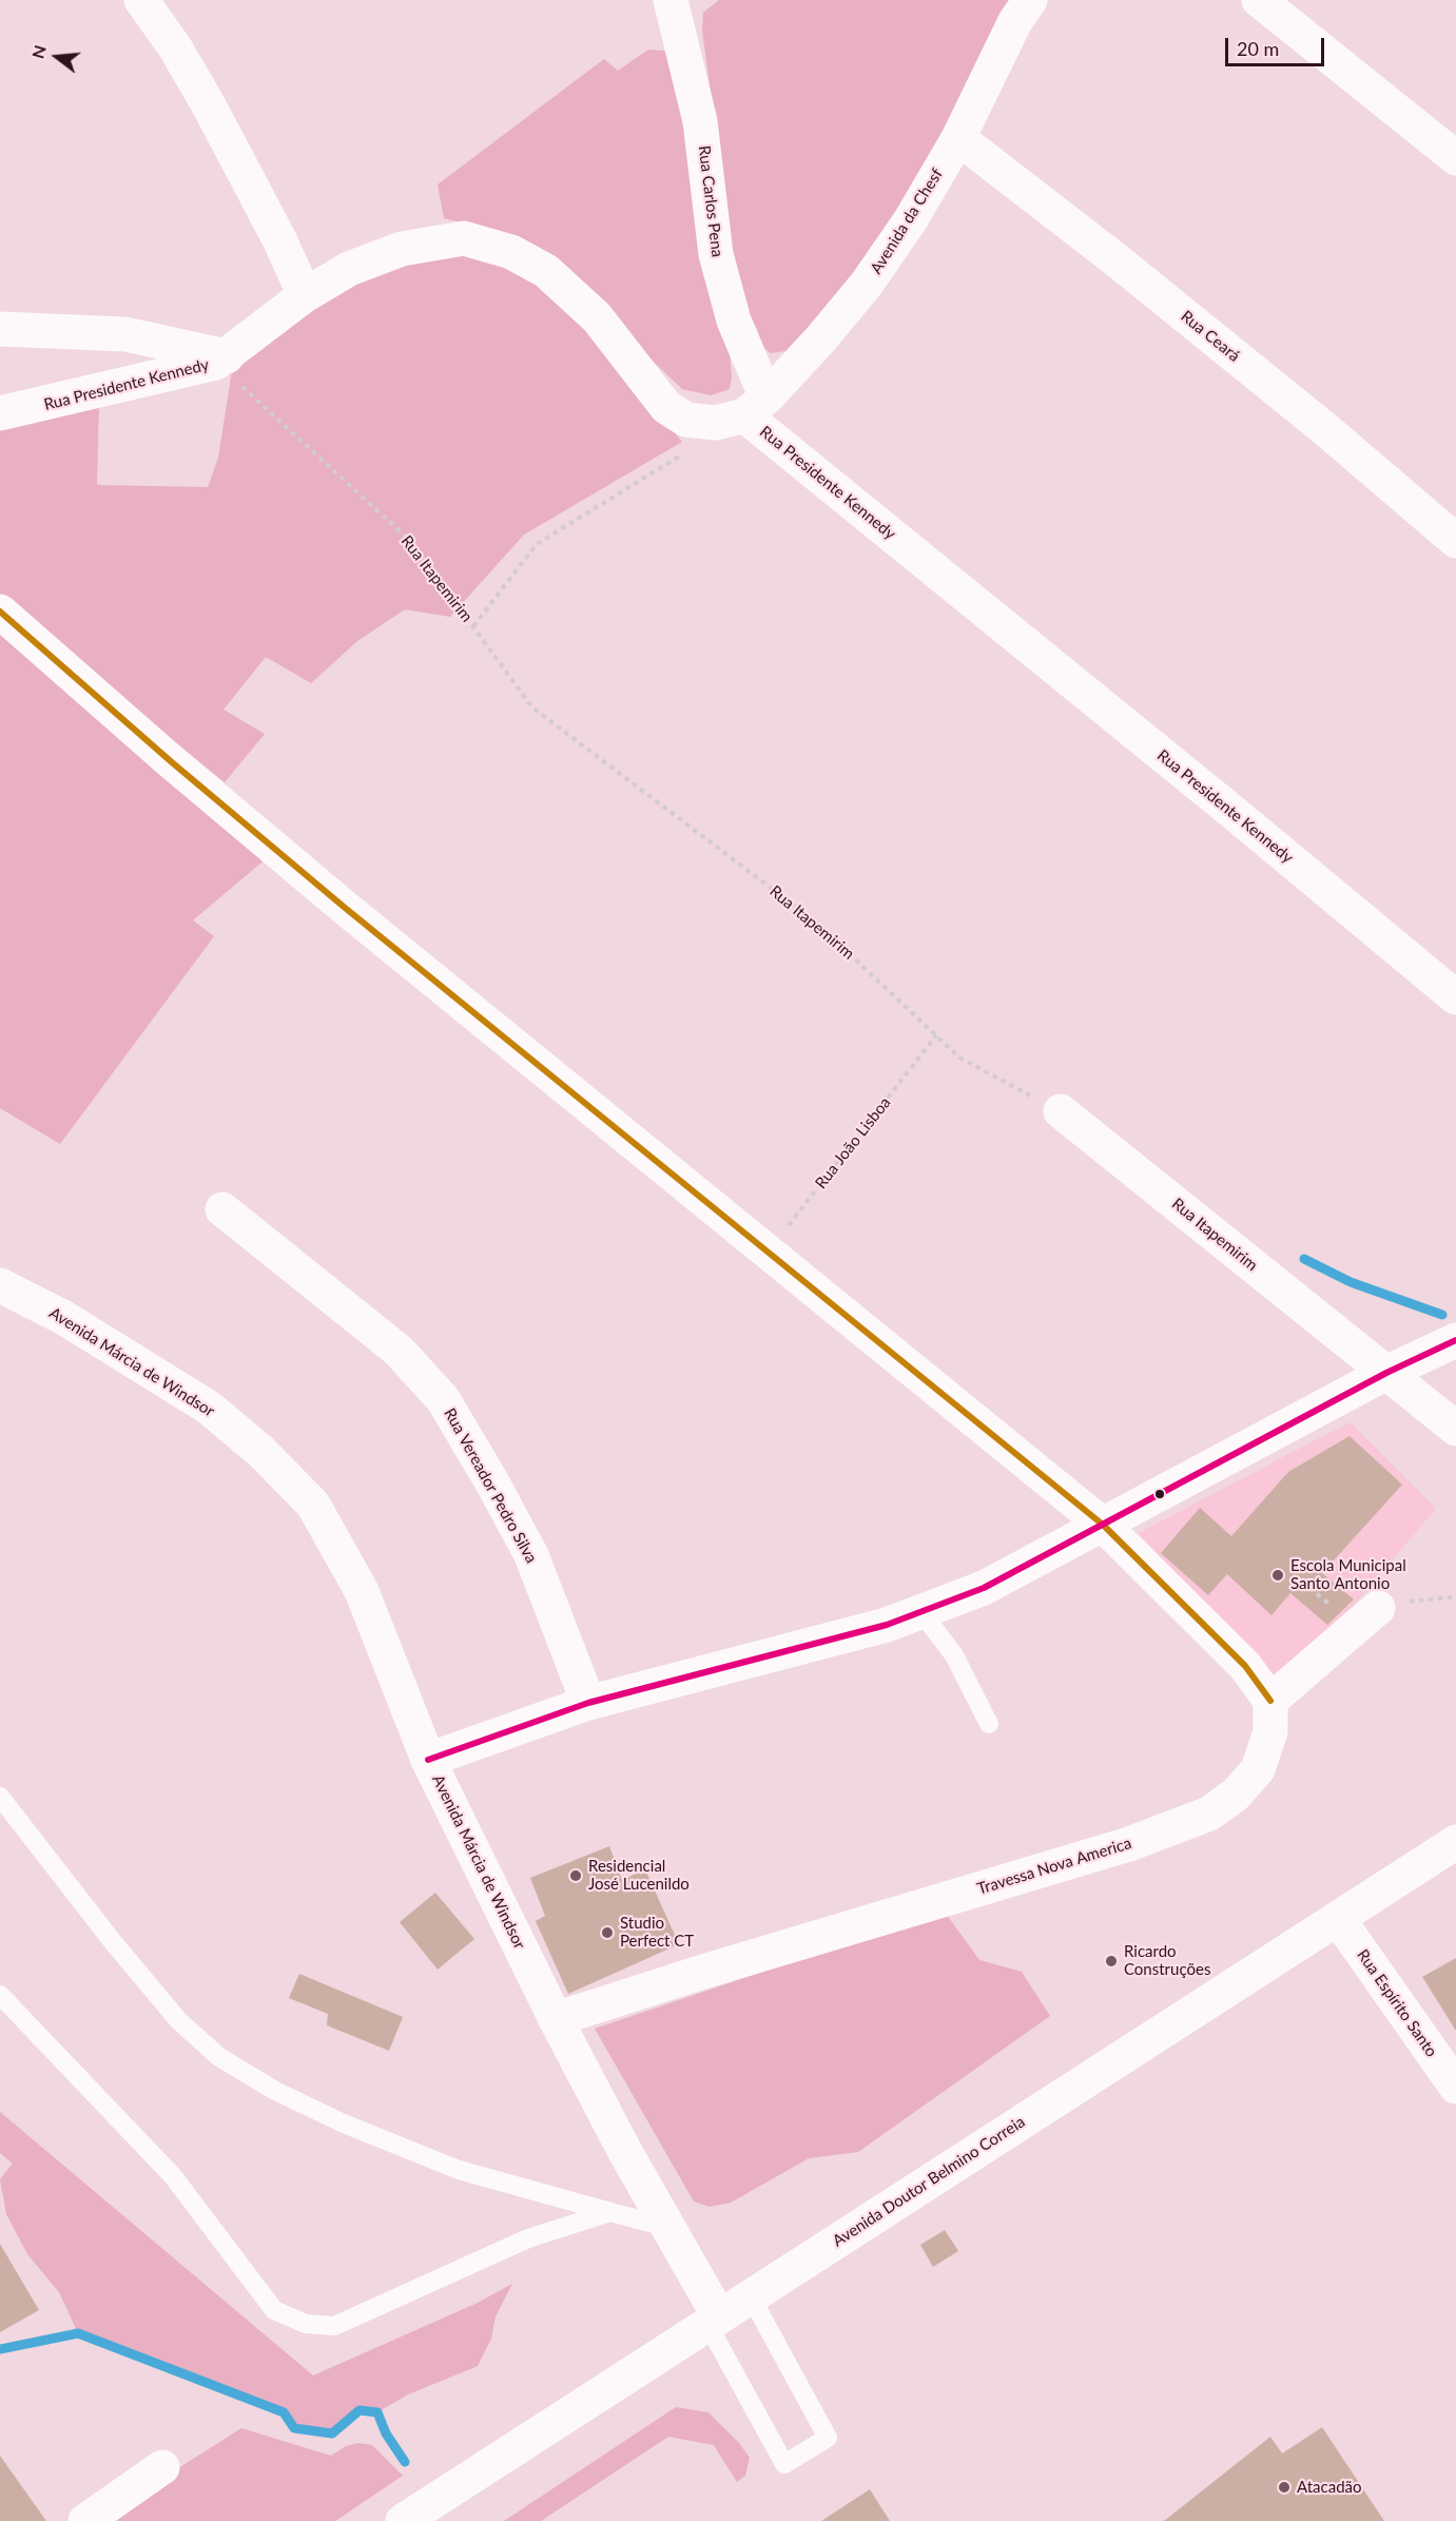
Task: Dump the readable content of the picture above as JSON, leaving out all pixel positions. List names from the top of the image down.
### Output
{
  "streets": {
    "street": [
      "Rua Carlos Pena",
      "Avenida da Chesf",
      "Rua Ceará",
      "Rua Presidente Kennedy",
      "Rua Itapemirim",
      "Avenida Márcia de Windsor",
      "Rua Vereador Pedro Silva",
      "Travessa Nova America",
      "Rua Espírito Santo",
      "Avenida Doutor Belmino Correia"
    ],
    "path": ["Rua João Lisboa"]
  },
  "crossings": [
    ["Rua Carlos Pena", "Avenida da Chesf"],
    ["Rua Carlos Pena", "Rua Presidente Kennedy"],
    ["Avenida da Chesf", "Rua Ceará"],
    ["Avenida da Chesf", "Rua Presidente Kennedy"],
    ["Rua Presidente Kennedy", "Rua Itapemirim"],
    ["Rua Itapemirim", "Rua João Lisboa"],
    ["Avenida Márcia de Windsor", "Travessa Nova America"],
    ["Avenida Márcia de Windsor", "Avenida Doutor Belmino Correia"],
    ["Rua Espírito Santo", "Avenida Doutor Belmino Correia"]
  ],
  "places": [
    "Escola Municipal Santo Antonio",
    "Residencial José Lucenildo",
    "Studio Perfect CT",
    "Ricardo Construções",
    "Atacadão"
  ],
  "scale_bar": "20 m",
  "north": "left"
}
